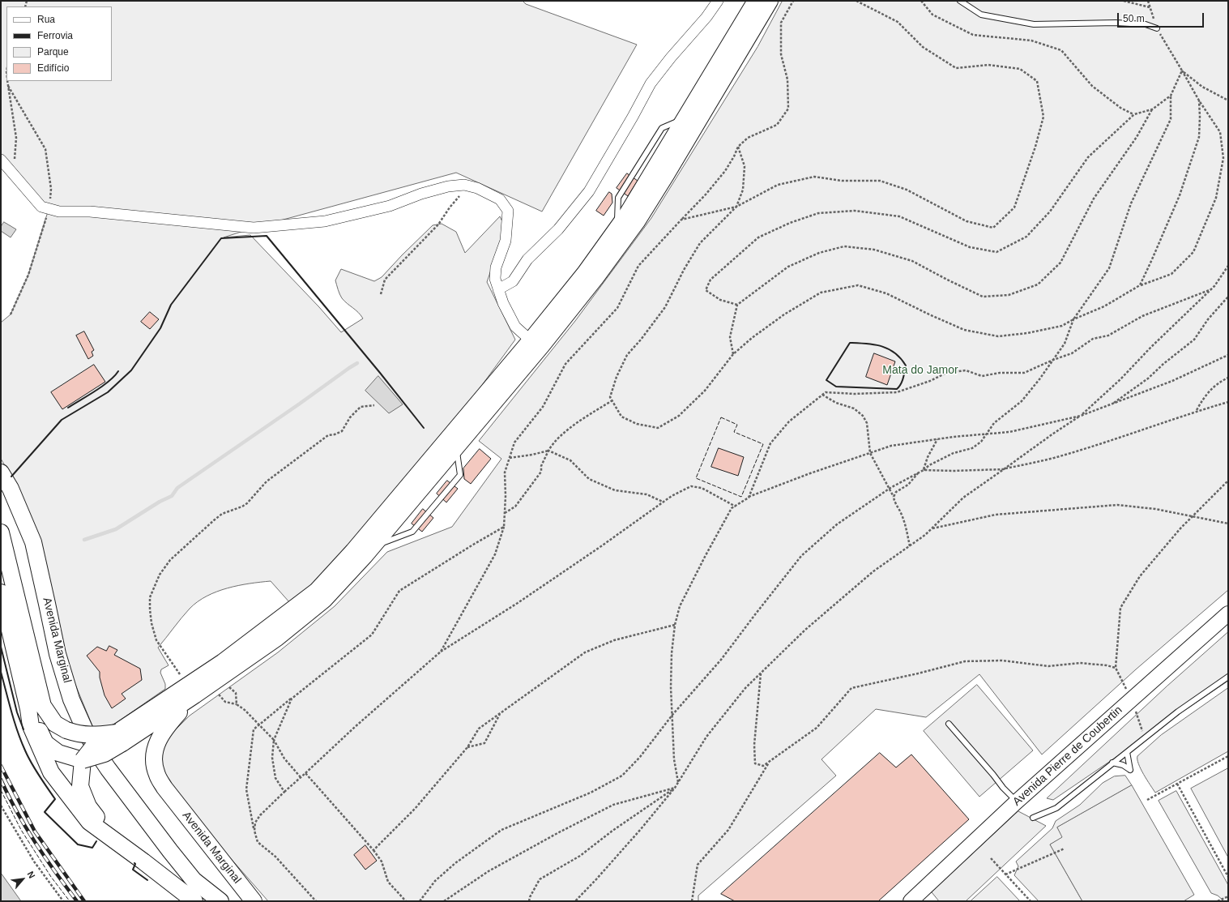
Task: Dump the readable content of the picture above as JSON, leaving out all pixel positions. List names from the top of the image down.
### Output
{
  "streets": {
    "main road": ["Avenida Marginal"],
    "street": ["Avenida Pierre de Coubertin"]
  },
  "parks": ["Mata do Jamor"],
  "legend": [
    "Rua",
    "Ferrovia",
    "Parque",
    "Edifício"
  ],
  "scale_bar": "50 m",
  "north": "top right"
}
